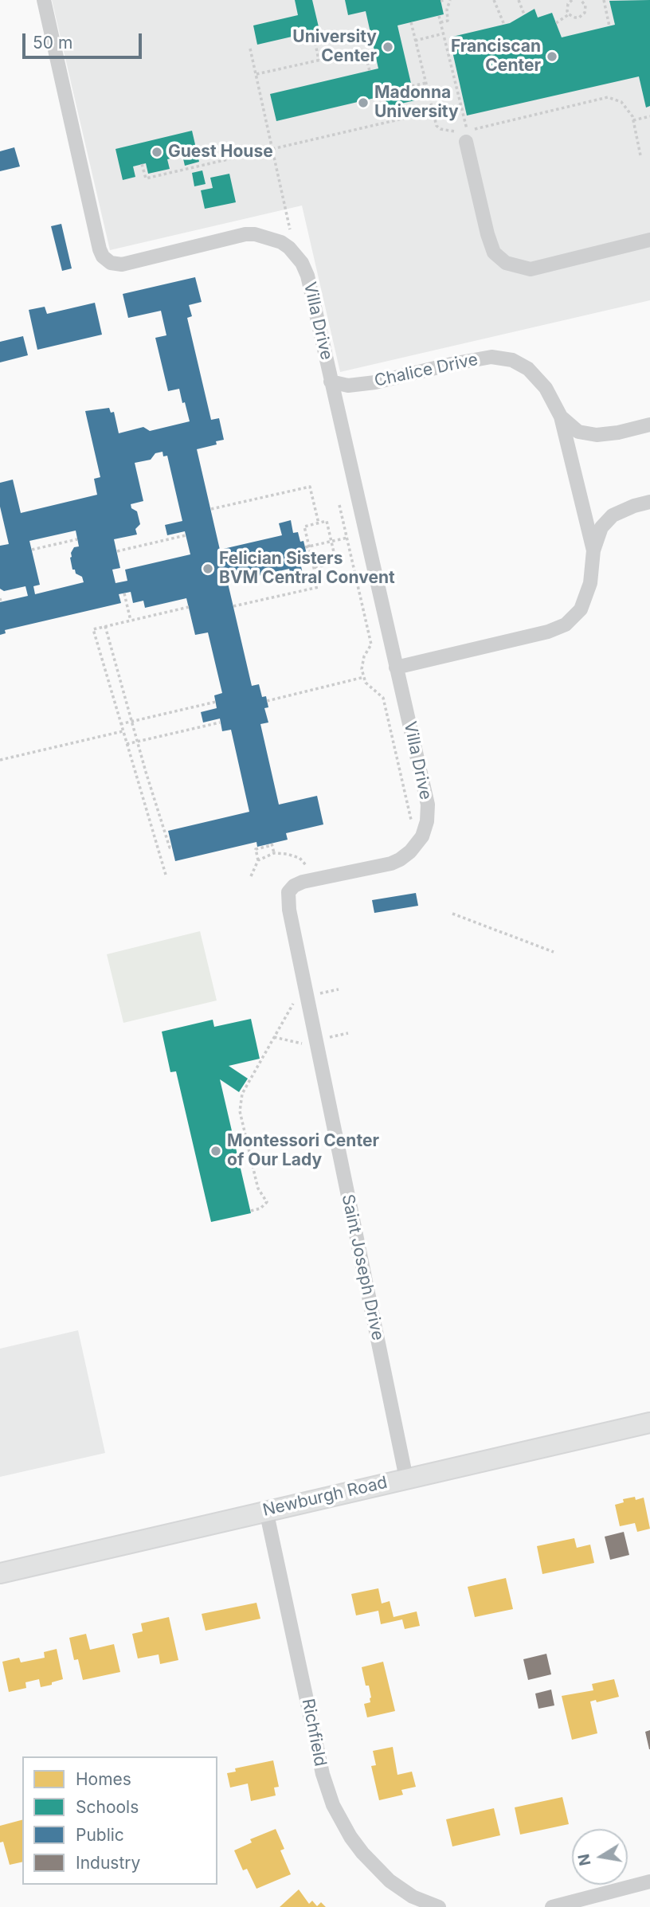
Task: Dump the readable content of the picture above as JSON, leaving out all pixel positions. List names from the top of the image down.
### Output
{
  "streets": {
    "main road": ["Newburgh Road"],
    "street": [
      "Villa Drive",
      "Chalice Drive",
      "Saint Joseph Drive",
      "Richfield"
    ]
  },
  "crossings": [
    ["Villa Drive", "Chalice Drive"],
    ["Villa Drive", "Saint Joseph Drive"],
    ["Saint Joseph Drive", "Newburgh Road"],
    ["Newburgh Road", "Richfield"]
  ],
  "places": [
    "University Center",
    "Franciscan Center",
    "Madonna University",
    "Guest House",
    "Felician Sisters BVM Central Convent",
    "Montessori Center of Our Lady"
  ],
  "legend": [
    "Homes",
    "Schools",
    "Public",
    "Industry"
  ],
  "scale_bar": "50 m",
  "north": "left"
}
